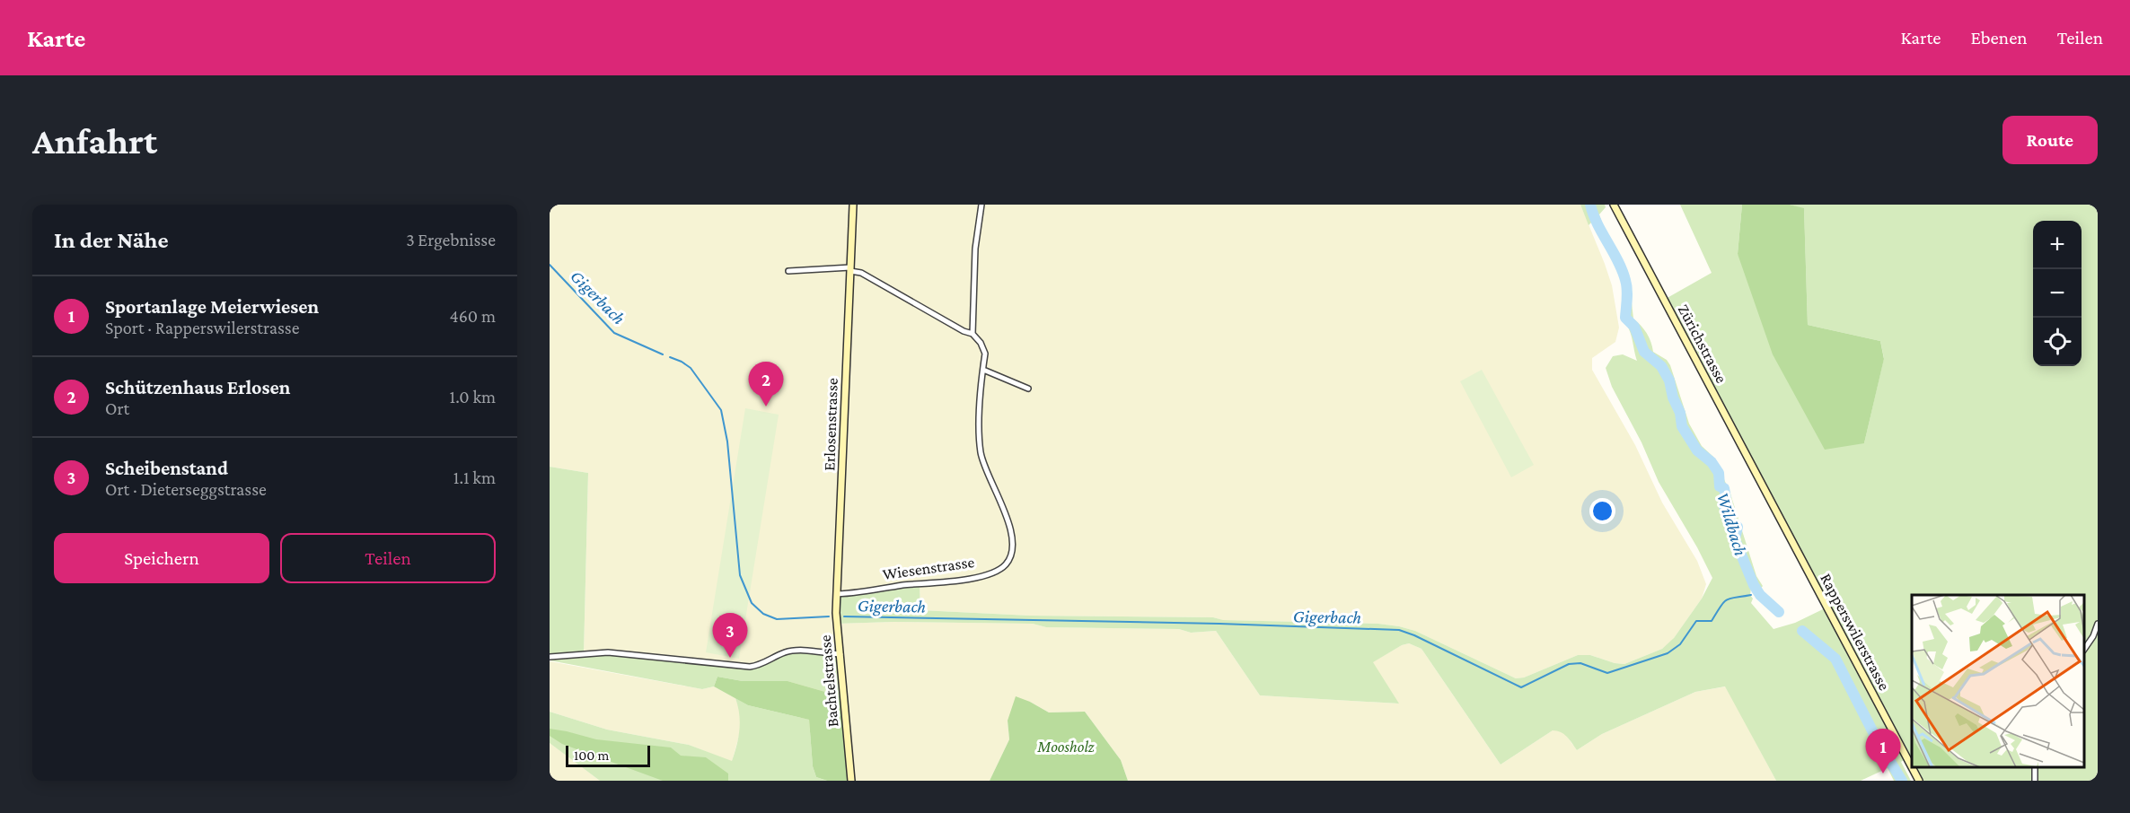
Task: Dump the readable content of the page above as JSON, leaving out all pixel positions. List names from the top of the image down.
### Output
{
  "streets": {
    "main road": [
      "Zürichstrasse",
      "Erlosenstrasse",
      "Rapperswilerstrasse",
      "Bachtelstrasse"
    ],
    "street": ["Wiesenstrasse"]
  },
  "crossings": [
    ["Zürichstrasse", "Rapperswilerstrasse"],
    ["Erlosenstrasse", "Bachtelstrasse"],
    ["Wiesenstrasse", "Bachtelstrasse"]
  ],
  "water": ["Gigerbach", "Wildbach"],
  "parks": ["Moosholz"],
  "scale_bar": "100 m",
  "page": {
    "header": "Karte",
    "nav": ["Karte", "Ebenen", "Teilen"],
    "buttons": [
      "Route",
      ["Speichern", "Teilen"]
    ],
    "title": "Anfahrt",
    "heading": ["In der Nähe", "3 Ergebnisse"],
    "map_buttons": ["+", "−"],
    "list": [
      {
        "mark": "1",
        "name": "Sportanlage Meierwiesen",
        "note": "Sport · Rapperswilerstrasse",
        "value": "460 m"
      },
      {
        "mark": "2",
        "name": "Schützenhaus Erlosen",
        "note": "Ort",
        "value": "1.0 km"
      },
      {
        "mark": "3",
        "name": "Scheibenstand",
        "note": "Ort · Dieterseggstrasse",
        "value": "1.1 km"
      }
    ],
    "pins": ["2", "3", "1"],
    "scale": "100 m"
  }
}
